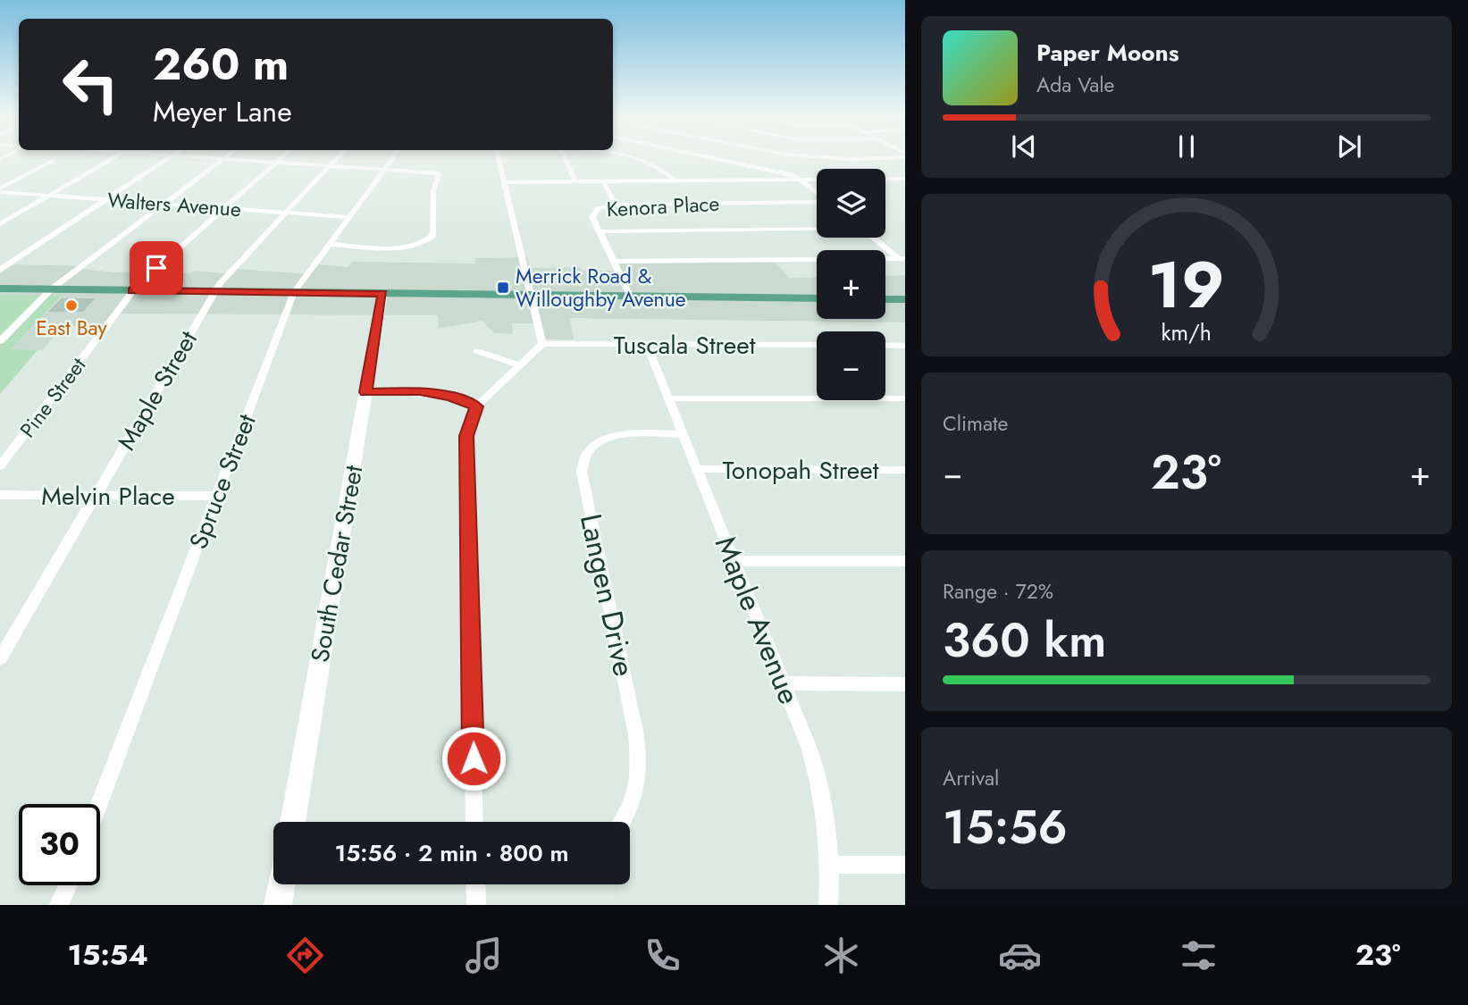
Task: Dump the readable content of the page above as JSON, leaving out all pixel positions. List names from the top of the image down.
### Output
{
  "streets": {
    "street": [
      "Walters Avenue",
      "Kenora Place",
      "Tuscala Street",
      "Maple Street",
      "Pine Street",
      "Tonopah Street",
      "Spruce Street",
      "Melvin Place",
      "South Cedar Street",
      "Langen Drive",
      "Maple Avenue"
    ]
  },
  "crossings": [
    ["Walters Avenue", "Maple Street"],
    ["Walters Avenue", "Pine Street"],
    ["Walters Avenue", "Spruce Street"],
    ["Tuscala Street", "Maple Avenue"],
    ["Maple Street", "Melvin Place"],
    ["Tonopah Street", "Maple Avenue"],
    ["Spruce Street", "Melvin Place"],
    ["Langen Drive", "Maple Avenue"]
  ],
  "places": {
    "transit": ["Merrick Road & Willoughby Avenue"],
    "other": ["East Bay"]
  },
  "page": {
    "turn": ["260 m", "Meyer Lane"],
    "song": ["Paper Moons", "Ada Vale"],
    "map_buttons": ["+", "−"],
    "tile": [
      "Climate",
      ["Range · 72%", "360 km"],
      ["Arrival", "15:56"]
    ],
    "heat": ["−", "23°", "+"],
    "limit": "30",
    "trip": "15:56 · 2 min · 800 m",
    "tabs": ["15:54", "23°"],
    "gauge": ["19", "km/h"]
  }
}
